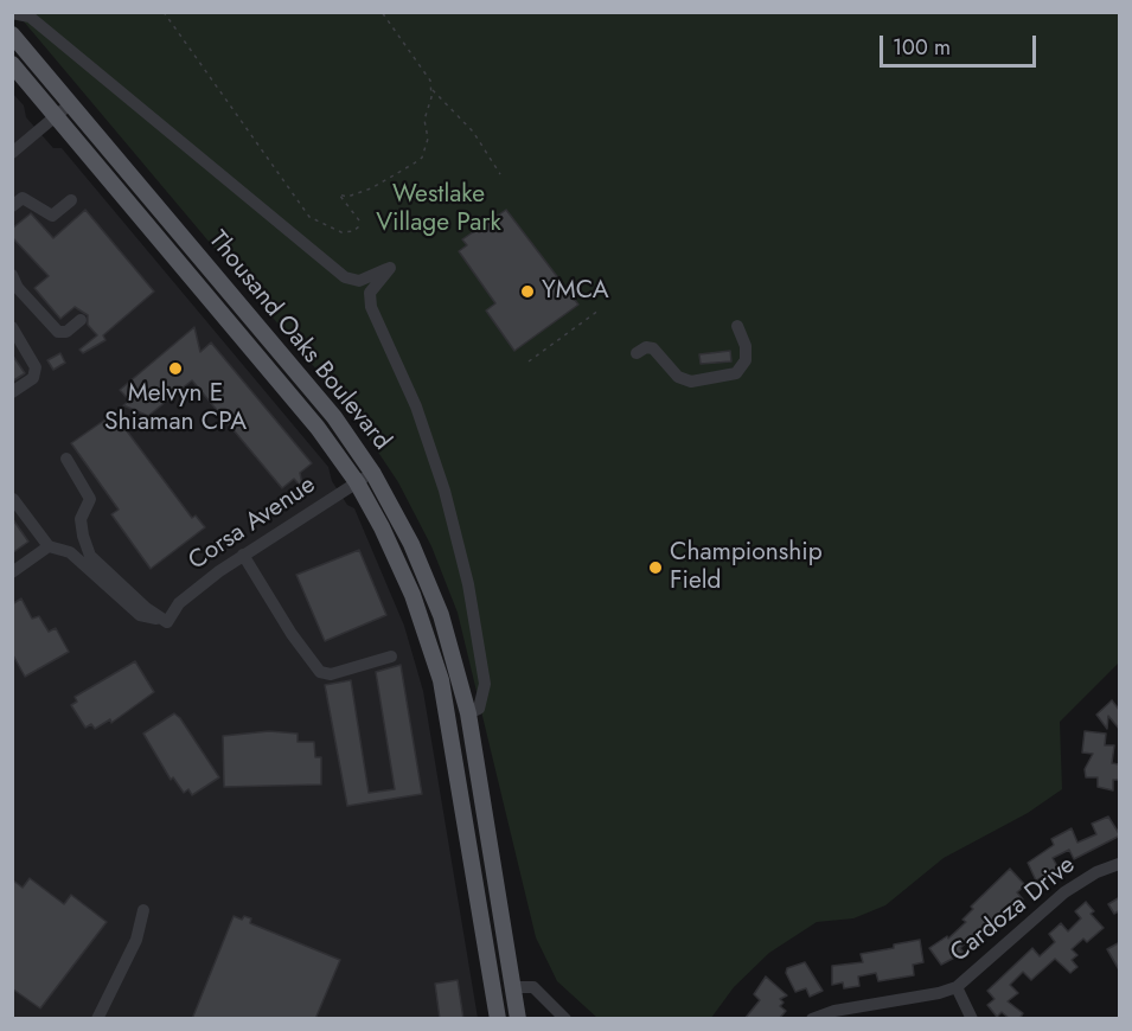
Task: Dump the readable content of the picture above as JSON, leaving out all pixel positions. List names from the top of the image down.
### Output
{
  "streets": {
    "main road": ["Thousand Oaks Boulevard"],
    "street": ["Corsa Avenue", "Cardoza Drive"]
  },
  "crossings": [
    ["Thousand Oaks Boulevard", "Corsa Avenue"]
  ],
  "parks": ["Westlake Village Park"],
  "places": ["YMCA", "Melvyn E Shiaman CPA", "Championship Field"],
  "scale_bar": "100 m"
}
